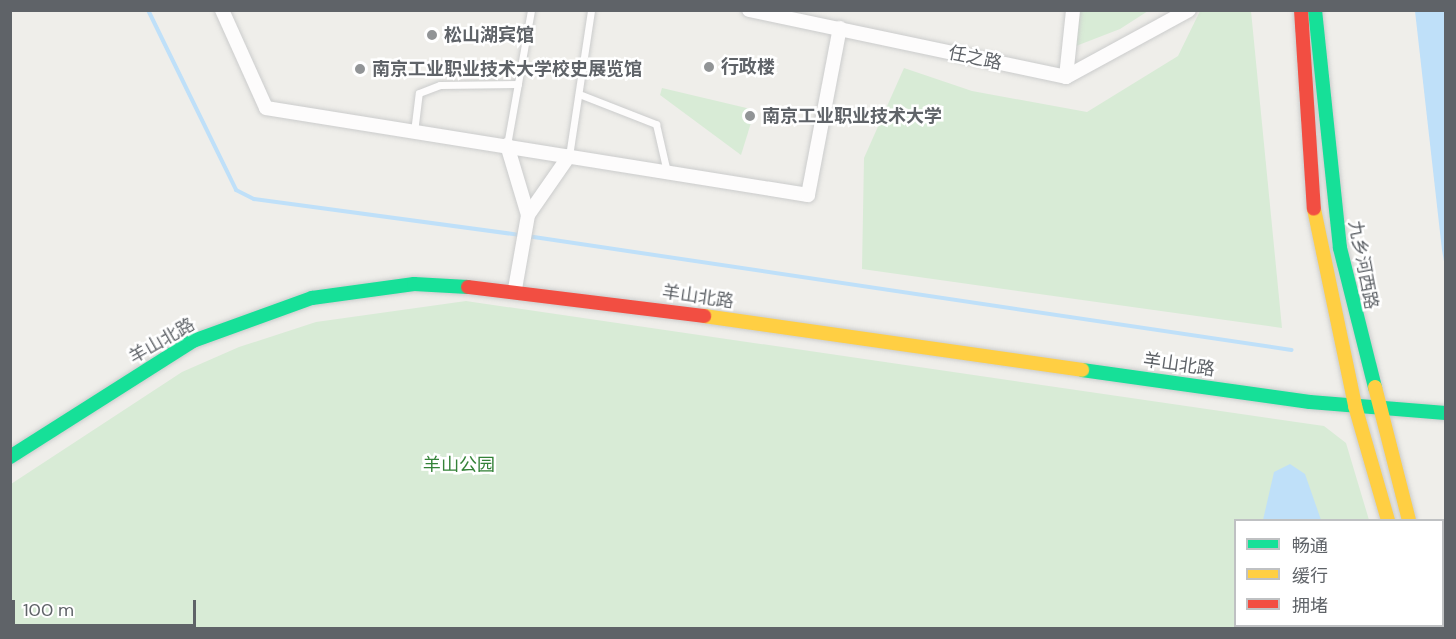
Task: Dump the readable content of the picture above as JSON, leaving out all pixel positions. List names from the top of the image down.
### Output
{
  "streets": {
    "street": ["任之路", "九乡河西路", "羊山北路"]
  },
  "crossings": [
    ["九乡河西路", "羊山北路"]
  ],
  "parks": ["羊山公园"],
  "places": [
    "松山湖宾馆",
    "行政楼",
    "南京工业职业技术大学校史展览馆",
    "南京工业职业技术大学"
  ],
  "legend": ["畅通", "缓行", "拥堵"],
  "scale_bar": "100 m"
}
